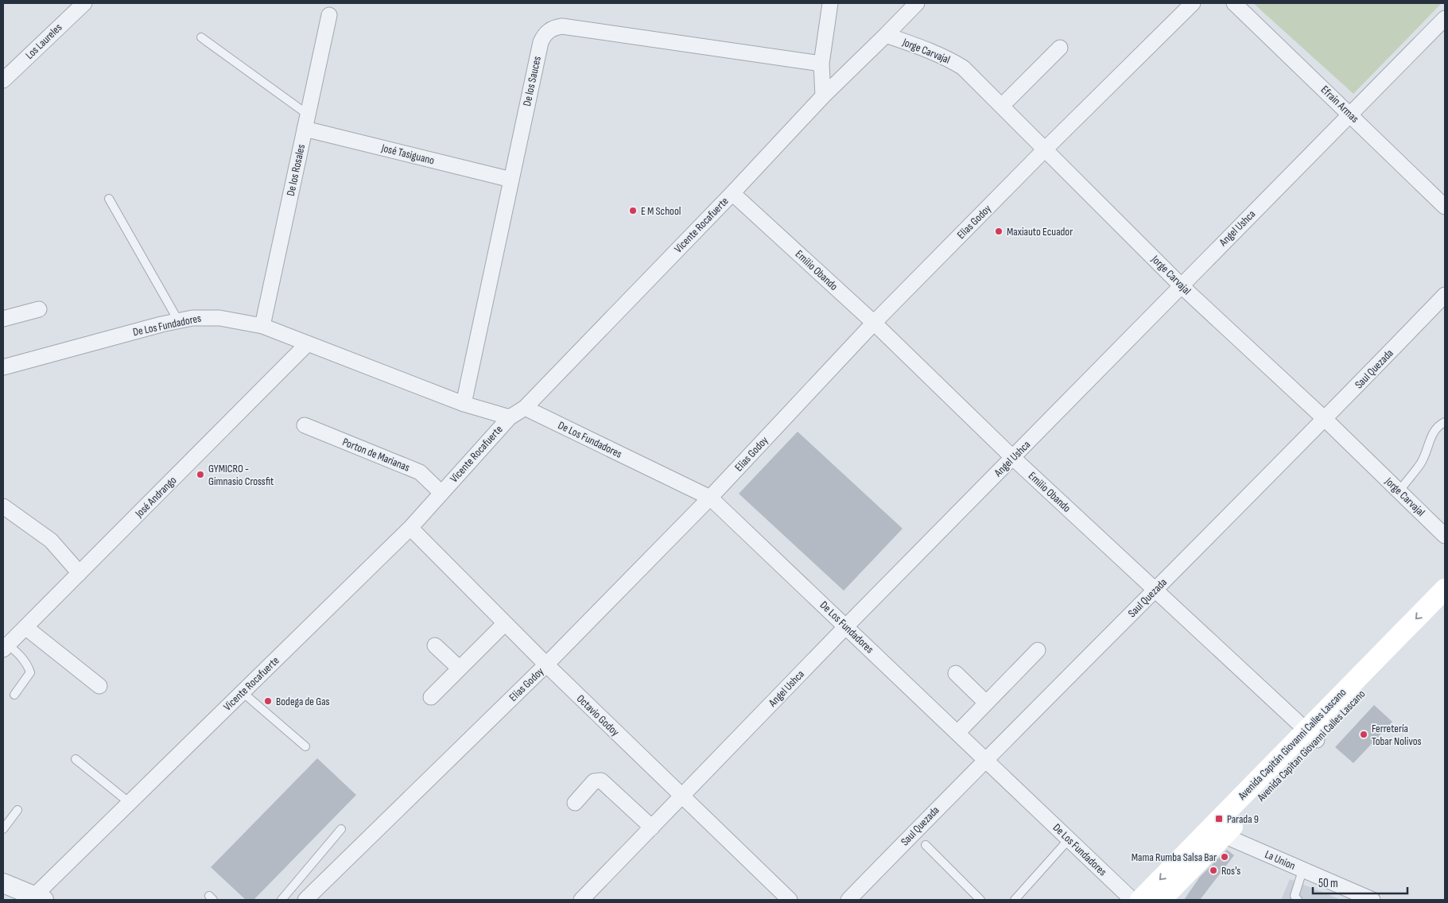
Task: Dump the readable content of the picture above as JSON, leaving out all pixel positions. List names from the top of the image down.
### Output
{
  "streets": {
    "main road": ["Avenida Capitán Giovanni Calles Lascano", "Avenida Capitan Giovanni Calles Lascano"],
    "street": [
      "Los Laureles",
      "Jorge Carvajal",
      "De los Sauces",
      "Efrain Armas",
      "José Tasiguano",
      "De los Rosales",
      "Elias Godoy",
      "Vicente Rocafuerte",
      "Angel Ushca",
      "Emilio Obando",
      "De Los Fundadores",
      "Saul Quezada",
      "Porton de Marianas",
      "José Andrango",
      "Octavio Godoy",
      "La Union"
    ]
  },
  "crossings": [
    ["Jorge Carvajal", "Elias Godoy"],
    ["Jorge Carvajal", "Vicente Rocafuerte"],
    ["Jorge Carvajal", "Angel Ushca"],
    ["Jorge Carvajal", "Saul Quezada"],
    ["De los Sauces", "José Tasiguano"],
    ["De los Sauces", "De Los Fundadores"],
    ["Efrain Armas", "Angel Ushca"],
    ["José Tasiguano", "De los Rosales"],
    ["De los Rosales", "De Los Fundadores"],
    ["Elias Godoy", "Emilio Obando"],
    ["Elias Godoy", "De Los Fundadores"],
    ["Elias Godoy", "Octavio Godoy"],
    ["Vicente Rocafuerte", "Emilio Obando"],
    ["Vicente Rocafuerte", "De Los Fundadores"],
    ["Vicente Rocafuerte", "Porton de Marianas"],
    ["Vicente Rocafuerte", "Octavio Godoy"],
    ["Angel Ushca", "Emilio Obando"],
    ["Angel Ushca", "De Los Fundadores"],
    ["Angel Ushca", "Octavio Godoy"],
    ["Emilio Obando", "Saul Quezada"],
    ["Emilio Obando", "Avenida Capitán Giovanni Calles Lascano"],
    ["Emilio Obando", "Avenida Capitan Giovanni Calles Lascano"],
    ["De Los Fundadores", "Saul Quezada"],
    ["De Los Fundadores", "José Andrango"],
    ["Avenida Capitán Giovanni Calles Lascano", "Avenida Capitan Giovanni Calles Lascano"],
    ["Avenida Capitan Giovanni Calles Lascano", "La Union"]
  ],
  "one_way": ["Avenida Capitán Giovanni Calles Lascano"],
  "places": {
    "other": [
      "E M School",
      "Maxiauto Ecuador",
      "GYMICRO - Gimnasio Crossfit",
      "Bodega de Gas",
      "Ferretería Tobar Nolivos",
      "Mama Rumba Salsa Bar",
      "Ros's"
    ],
    "transit": ["Parada 9"]
  },
  "scale_bar": "50 m"
}
